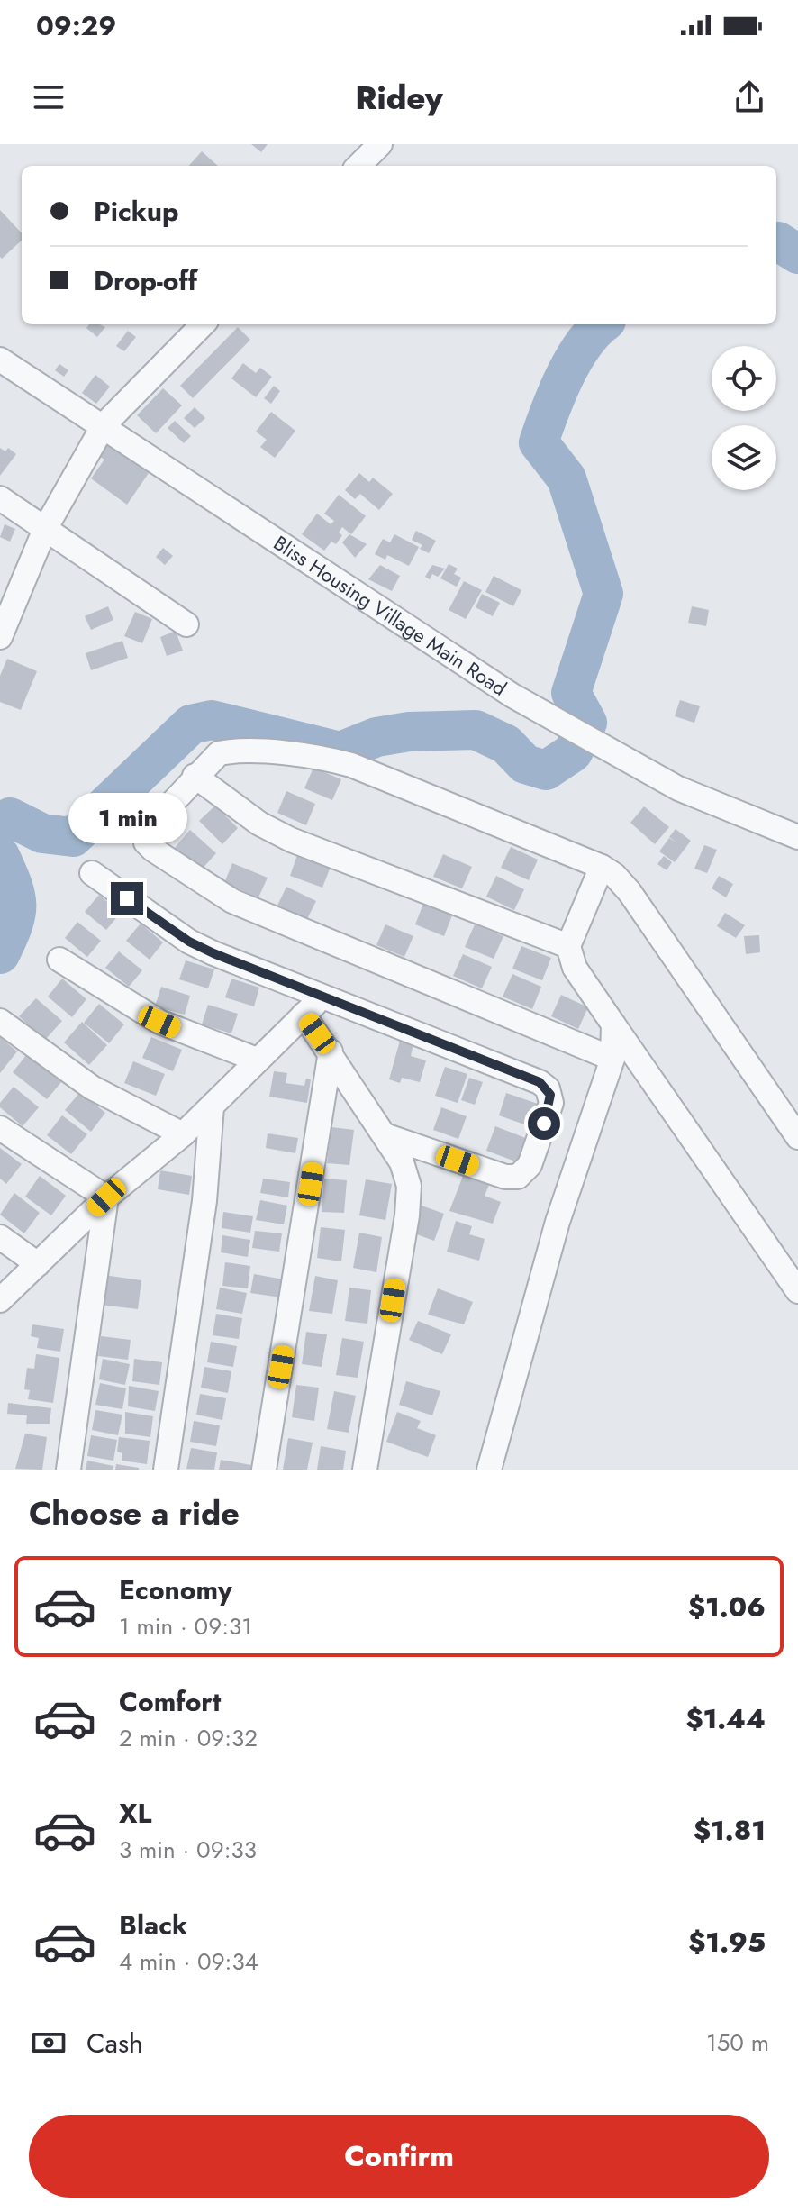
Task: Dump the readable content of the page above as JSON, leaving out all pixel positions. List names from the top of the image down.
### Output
{
  "streets": {
    "street": ["Bliss Housing Village Main Road"]
  },
  "page": {
    "status": "09:29",
    "header": "Ridey",
    "banner": ["Pickup", "Drop-off"],
    "bubble": "1 min",
    "heading": "Choose a ride",
    "list": [
      {
        "name": "Economy",
        "note": "1 min · 09:31",
        "value": "$1.06"
      },
      {
        "name": "Comfort",
        "note": "2 min · 09:32",
        "value": "$1.44"
      },
      {
        "name": "XL",
        "note": "3 min · 09:33",
        "value": "$1.81"
      },
      {
        "name": "Black",
        "note": "4 min · 09:34",
        "value": "$1.95"
      }
    ],
    "pay": ["Cash", "150 m"],
    "buttons": "Confirm"
  }
}
